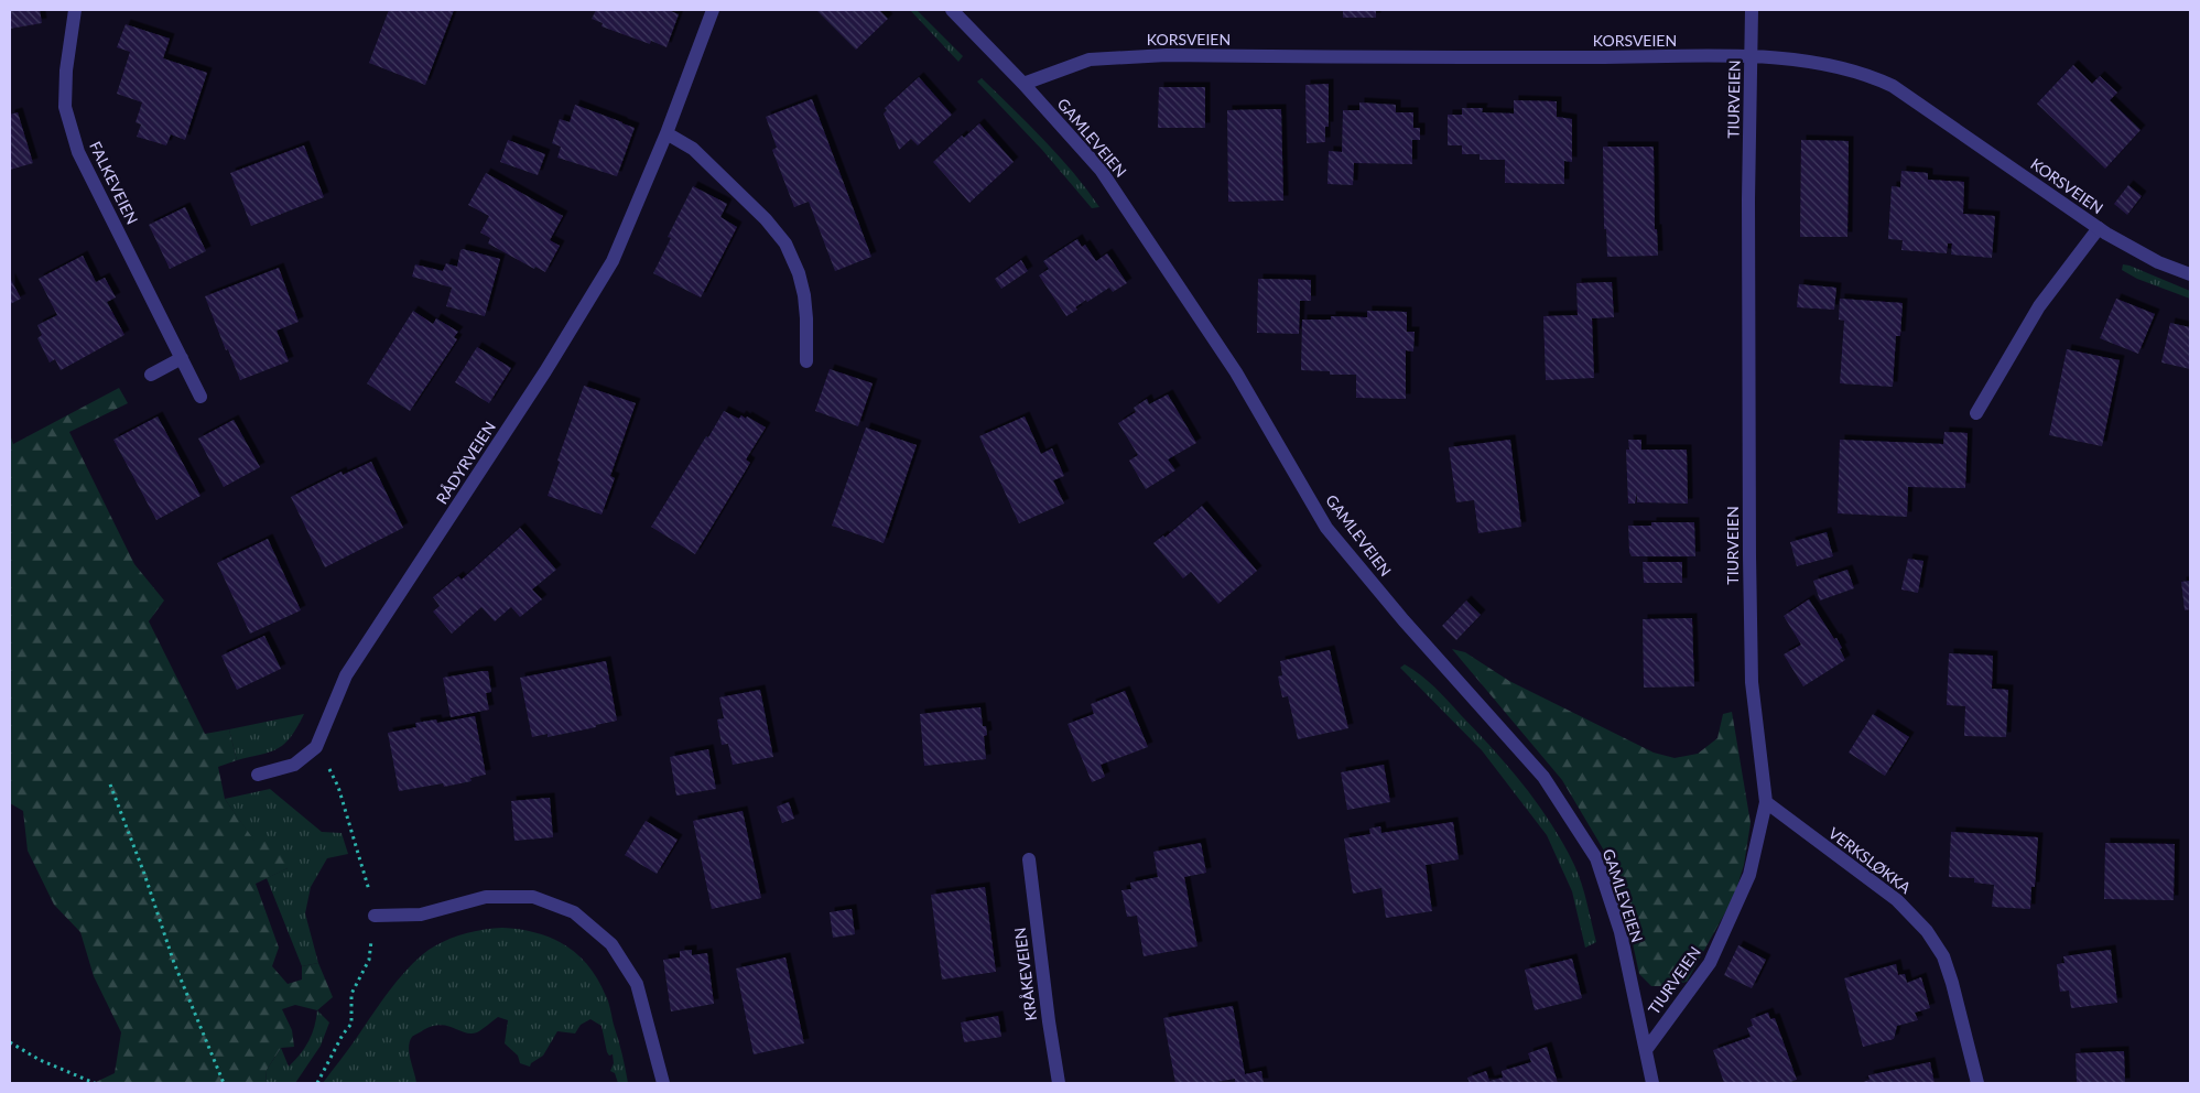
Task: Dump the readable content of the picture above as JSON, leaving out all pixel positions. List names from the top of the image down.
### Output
{
  "streets": {
    "street": [
      "KORSVEIEN",
      "TIURVEIEN",
      "GAMLEVEIEN",
      "FALKEVEIEN",
      "RÅDYRVEIEN",
      "VERKSLØKKA",
      "KRÅKEVEIEN"
    ]
  },
  "crossings": [
    ["KORSVEIEN", "TIURVEIEN"],
    ["KORSVEIEN", "GAMLEVEIEN"],
    ["TIURVEIEN", "GAMLEVEIEN"],
    ["TIURVEIEN", "VERKSLØKKA"]
  ]
}
